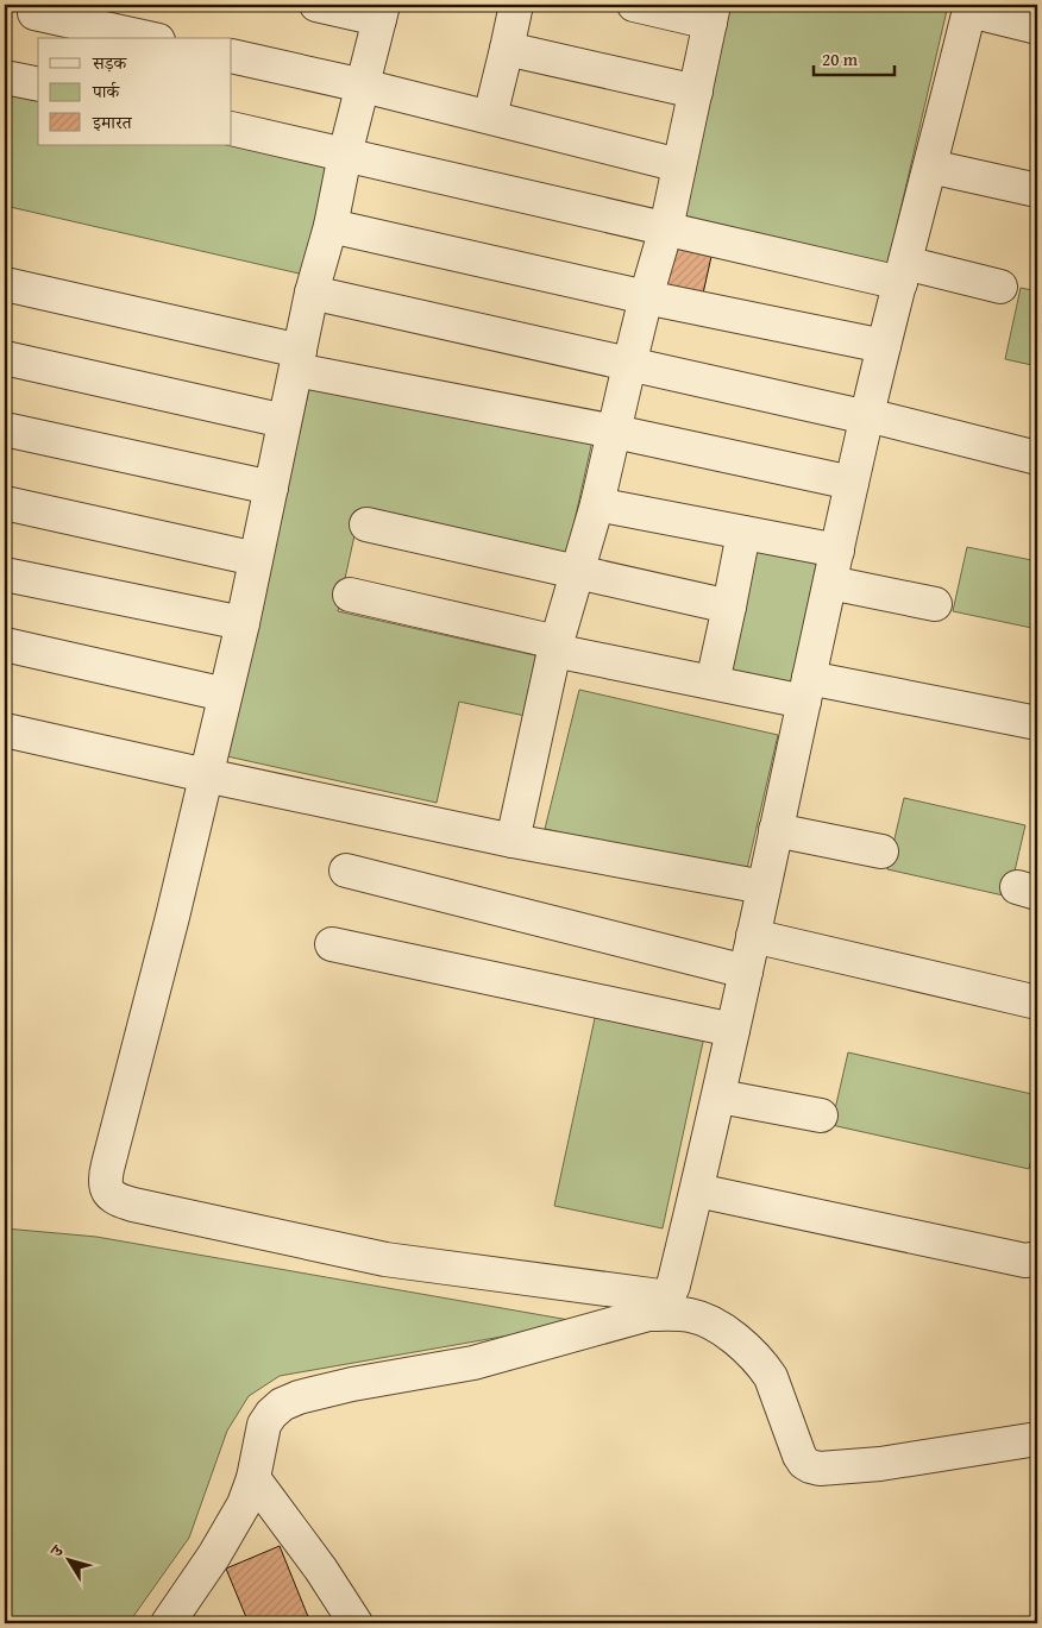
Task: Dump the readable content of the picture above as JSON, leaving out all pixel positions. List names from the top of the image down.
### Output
{
  "legend": ["सड़क", "पार्क", "इमारत"],
  "scale_bar": "20 m",
  "north": "top left"
}
